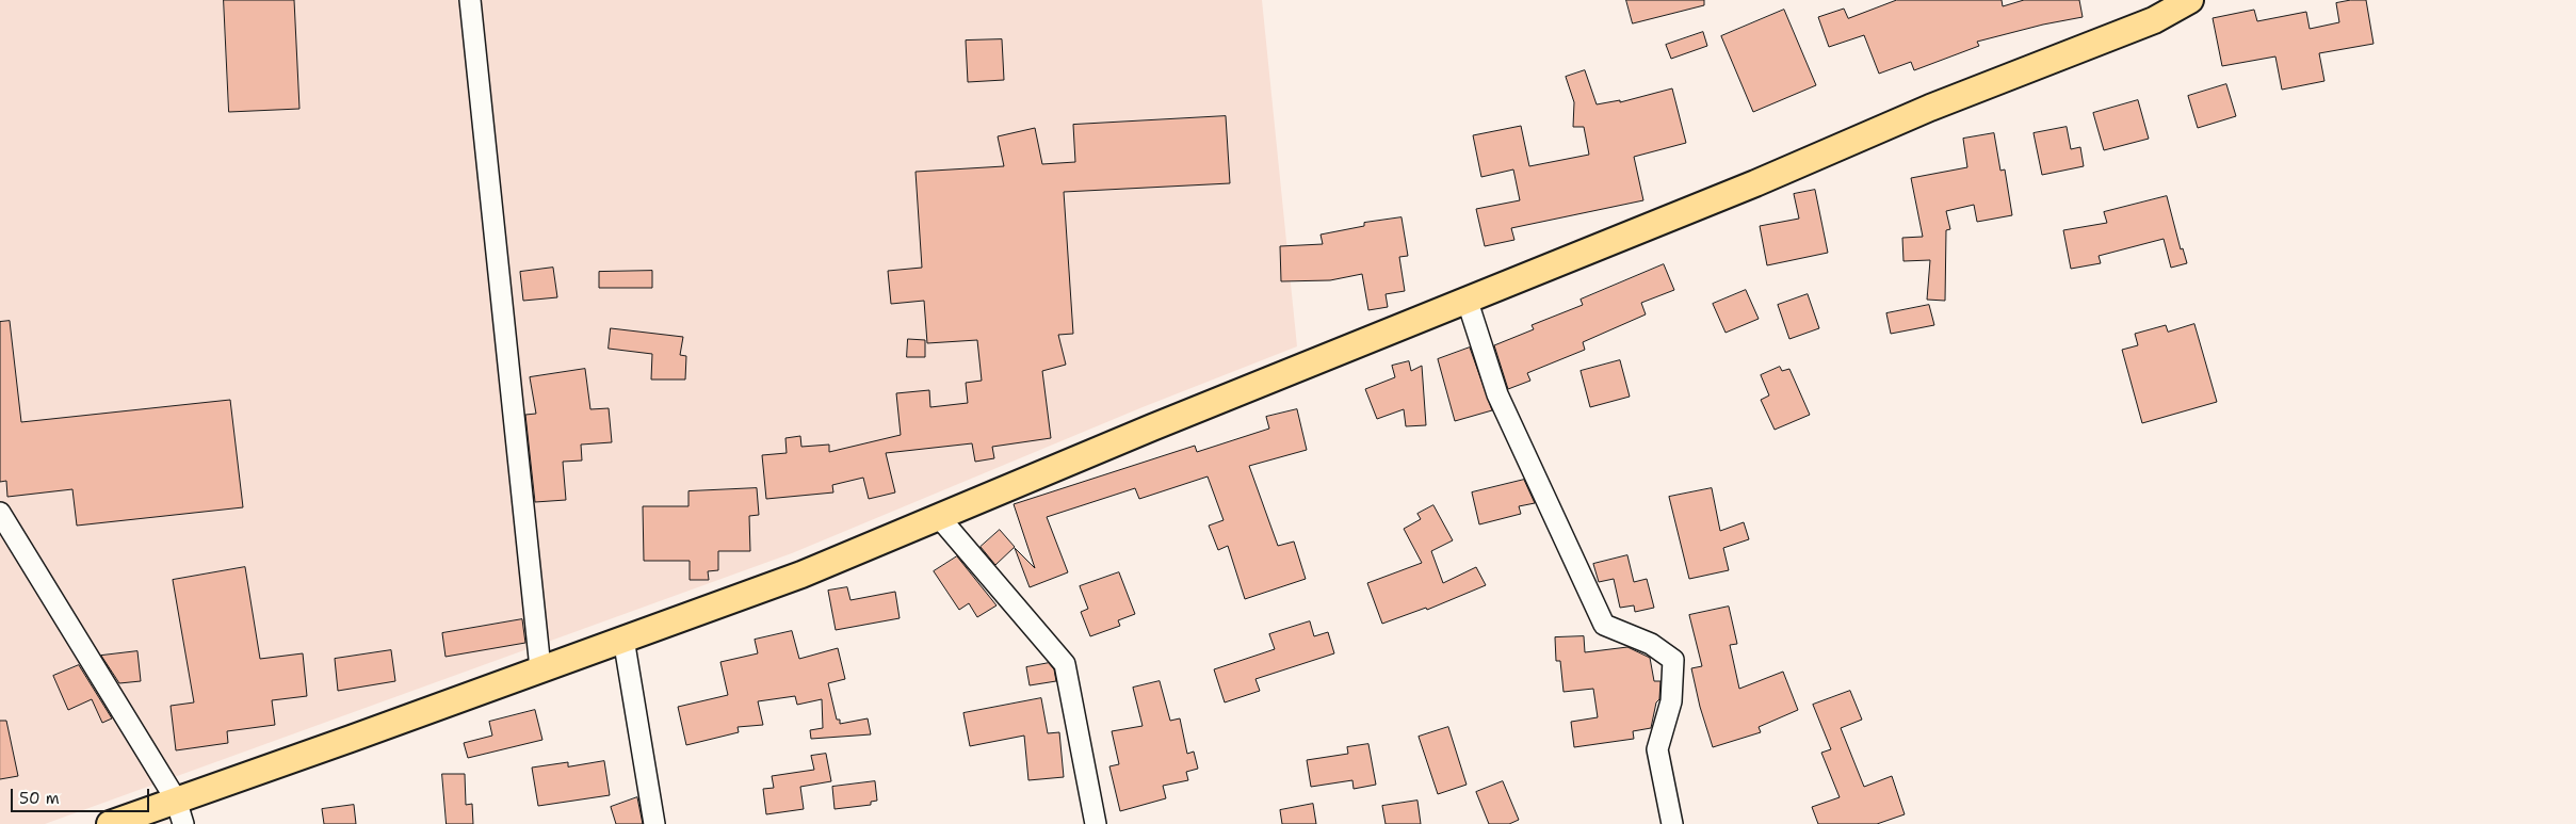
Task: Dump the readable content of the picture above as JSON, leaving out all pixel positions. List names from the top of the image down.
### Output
{
  "scale_bar": "50 m"
}
